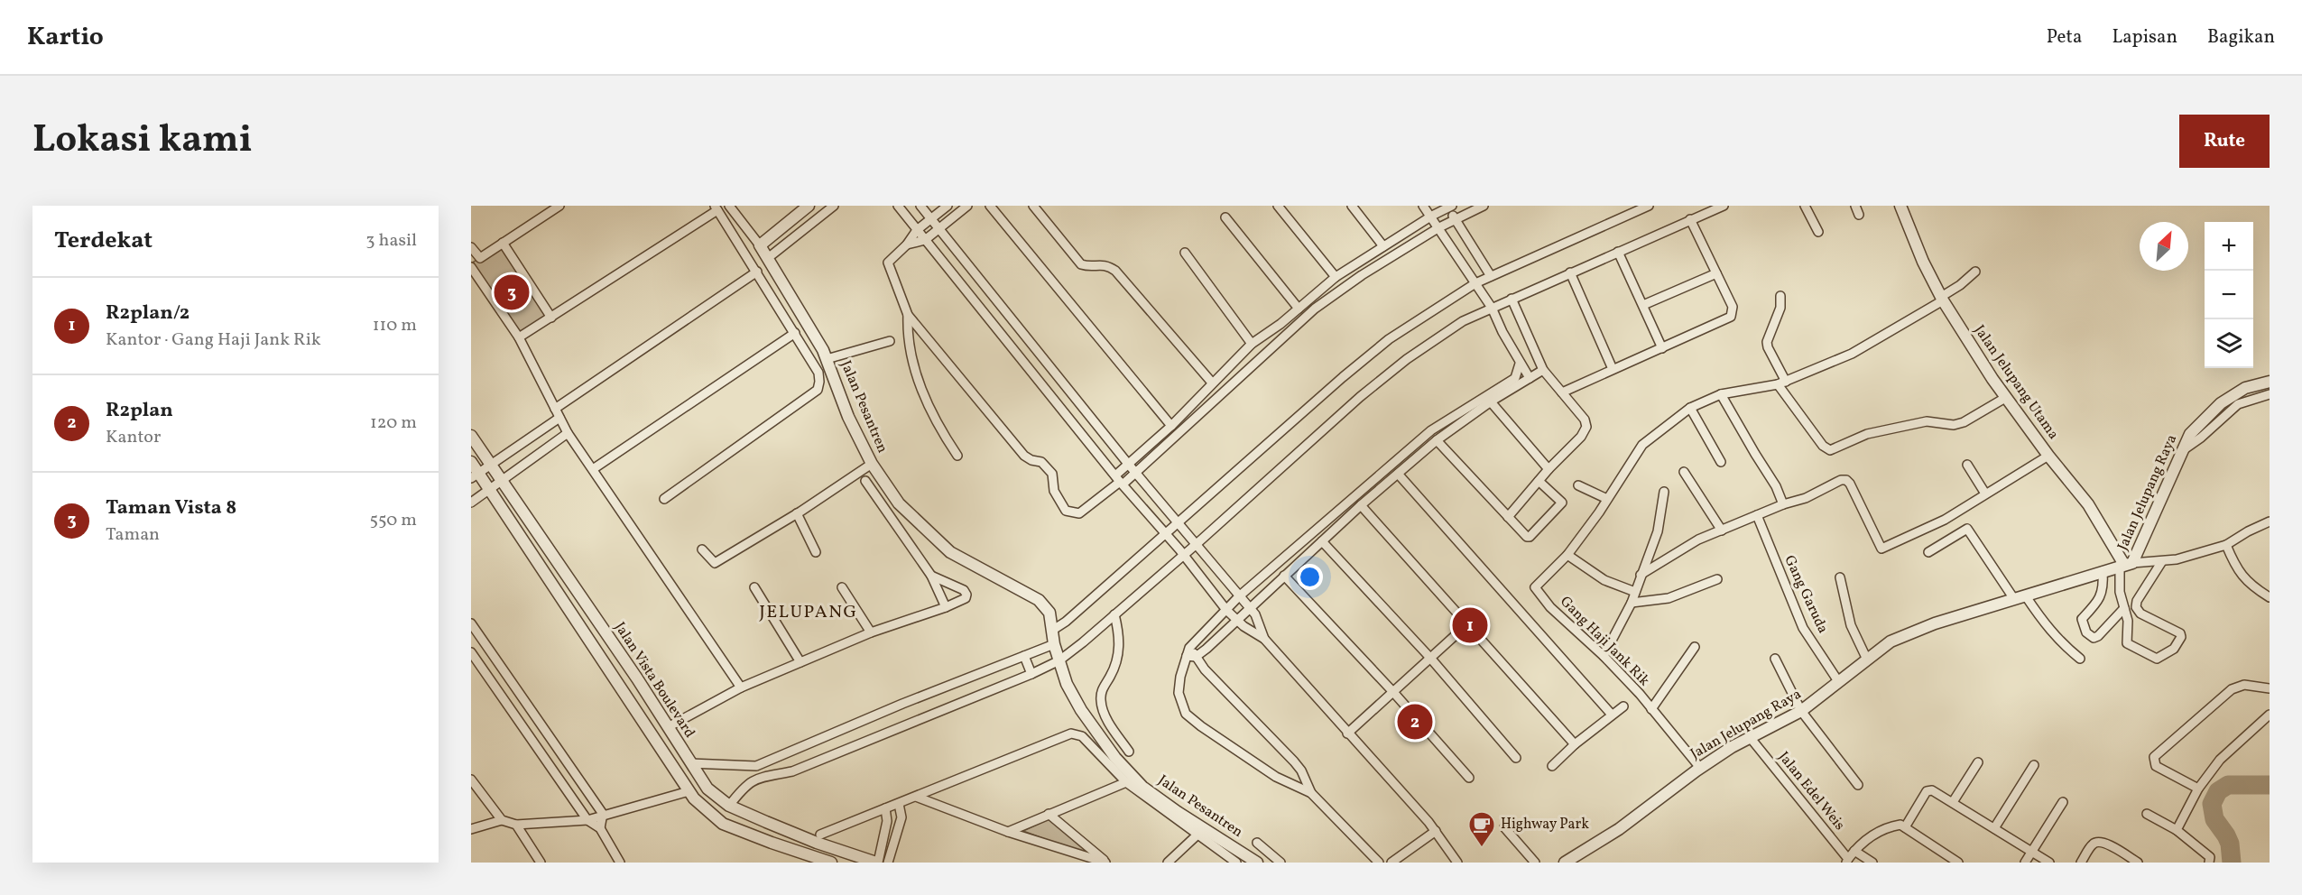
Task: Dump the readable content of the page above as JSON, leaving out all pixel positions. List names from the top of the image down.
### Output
{
  "streets": {
    "street": [
      "Jalan Jelupang Utama",
      "Jalan Pesantren",
      "Jalan Jelupang Raya",
      "Gang Garuda",
      "Gang Haji Jank Rik",
      "Jalan Vista Boulevard",
      "Jalan Edel Weis"
    ]
  },
  "crossings": [
    ["Jalan Jelupang Utama", "Jalan Jelupang Raya"],
    ["Jalan Jelupang Raya", "Gang Garuda"],
    ["Jalan Jelupang Raya", "Gang Haji Jank Rik"],
    ["Jalan Jelupang Raya", "Jalan Edel Weis"]
  ],
  "districts": ["JELUPANG"],
  "places": {
    "cafe": ["Highway Park"]
  },
  "north": "top right",
  "page": {
    "header": "Kartio",
    "nav": ["Peta", "Lapisan", "Bagikan"],
    "title": "Lokasi kami",
    "buttons": "Rute",
    "heading": ["Terdekat", "3 hasil"],
    "map_buttons": ["+", "−"],
    "pins": ["3", "1", "2"],
    "list": [
      {
        "mark": "1",
        "name": "R2plan/2",
        "note": "Kantor · Gang Haji Jank Rik",
        "value": "110 m"
      },
      {
        "mark": "2",
        "name": "R2plan",
        "note": "Kantor",
        "value": "120 m"
      },
      {
        "mark": "3",
        "name": "Taman Vista 8",
        "note": "Taman",
        "value": "550 m"
      }
    ]
  }
}
